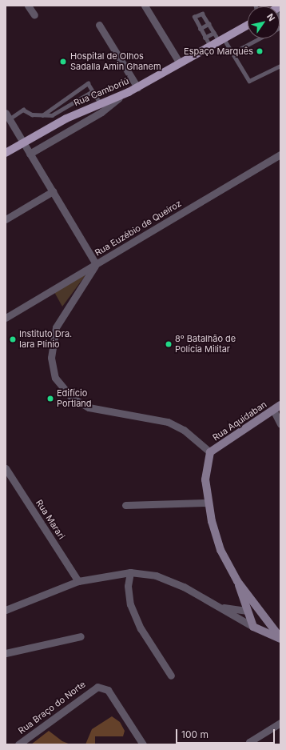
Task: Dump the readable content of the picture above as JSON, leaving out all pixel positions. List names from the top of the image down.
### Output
{
  "streets": {
    "main road": ["Rua Camboriú"],
    "street": [
      "Rua Euzébio de Queiroz",
      "Rua Aquidaban",
      "Rua Marari",
      "Rua Braço do Norte"
    ]
  },
  "places": [
    "Espaço Marquês",
    "Hospital de Olhos Sadalla Amin Ghanem",
    "Instituto Dra. Iara Plínio",
    "8º Batalhão de Polícia Militar",
    "Edifício Portland"
  ],
  "scale_bar": "100 m",
  "north": "top right"
}
